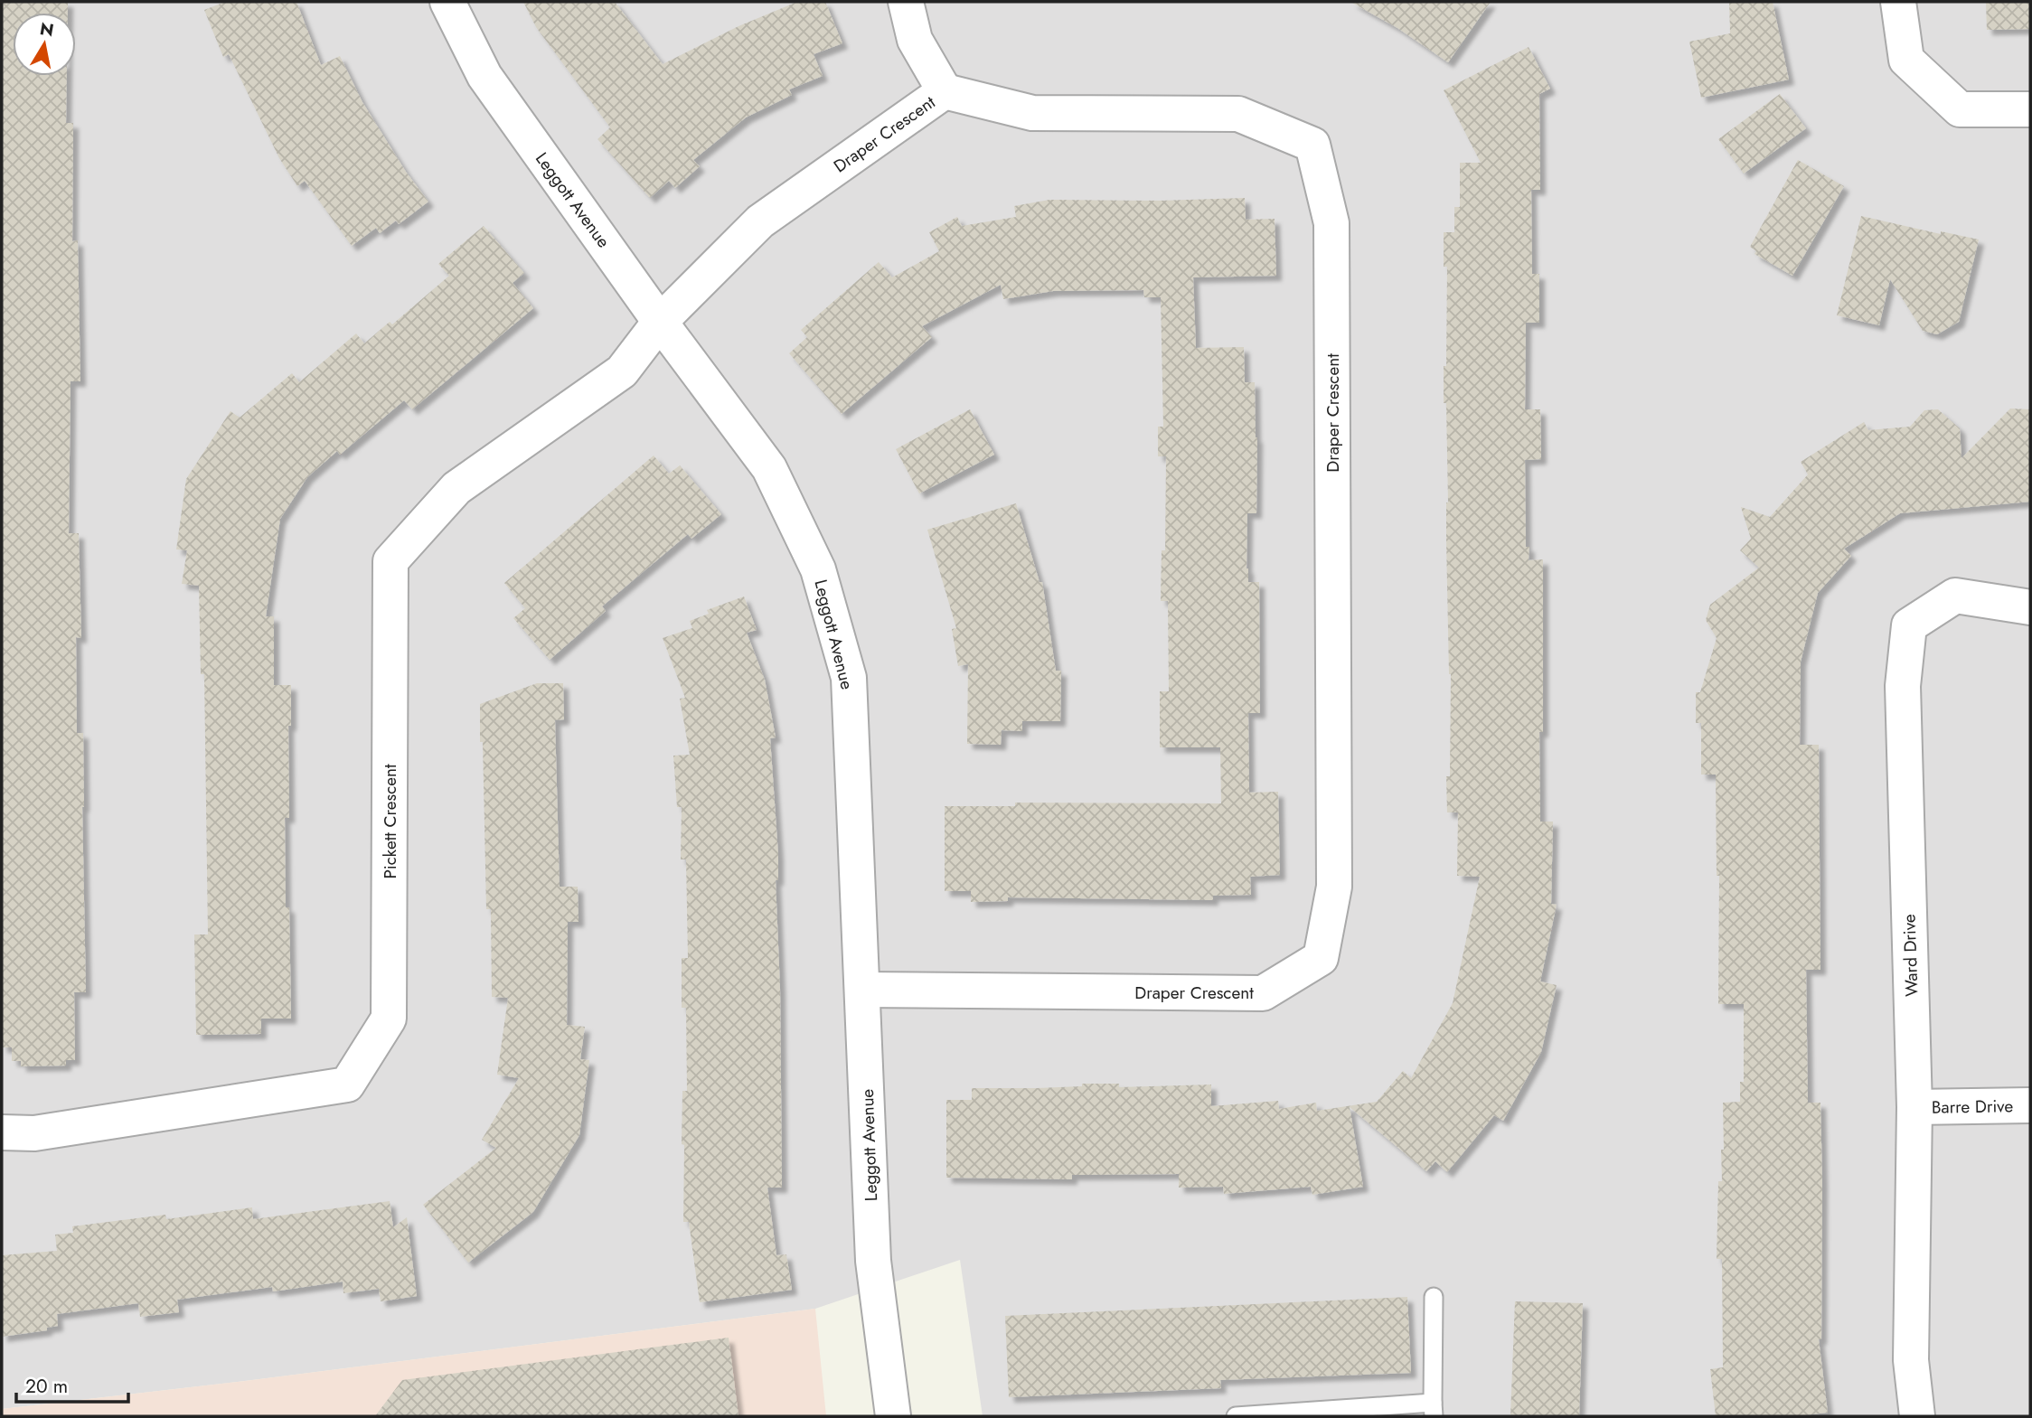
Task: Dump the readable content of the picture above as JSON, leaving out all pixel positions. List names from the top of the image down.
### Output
{
  "streets": {
    "street": [
      "Draper Crescent",
      "Leggott Avenue",
      "Pickett Crescent",
      "Ward Drive",
      "Barre Drive"
    ]
  },
  "crossings": [
    ["Draper Crescent", "Leggott Avenue"],
    ["Draper Crescent", "Pickett Crescent"],
    ["Leggott Avenue", "Pickett Crescent"],
    ["Ward Drive", "Barre Drive"]
  ],
  "scale_bar": "20 m",
  "north": "top"
}
